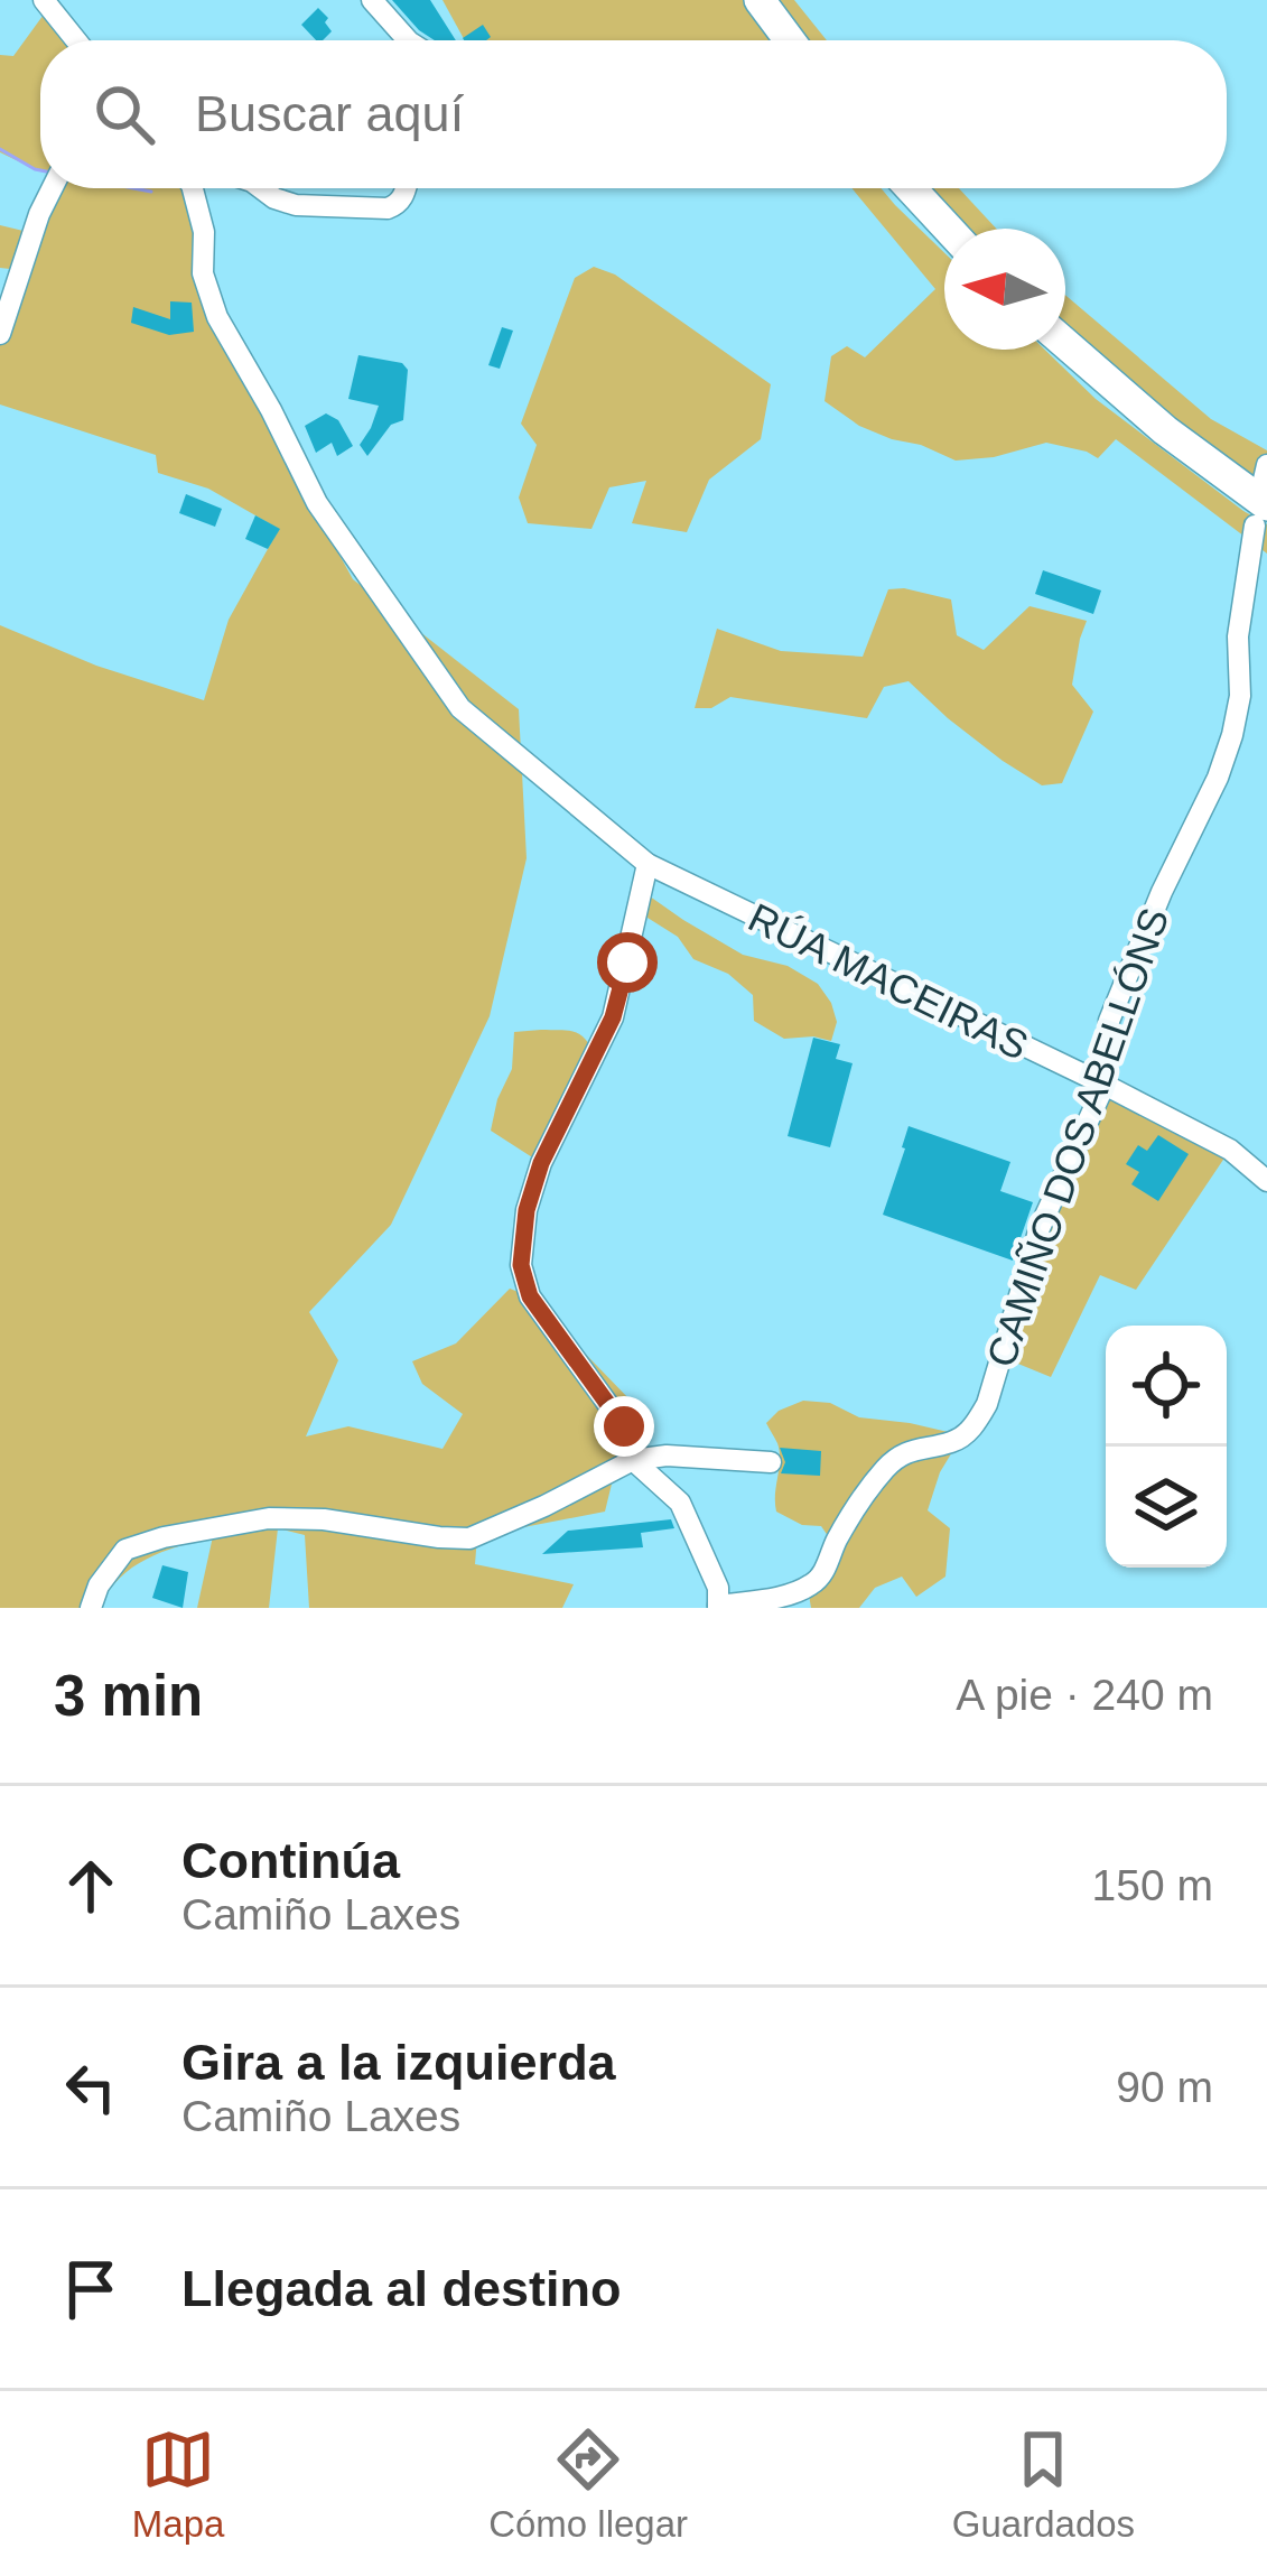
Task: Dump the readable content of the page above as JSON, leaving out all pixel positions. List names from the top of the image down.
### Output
{
  "streets": {
    "street": ["RÚA MACEIRAS", "CAMIÑO DOS ABELLÓNS"]
  },
  "crossings": [
    ["RÚA MACEIRAS", "CAMIÑO DOS ABELLÓNS"]
  ],
  "north": "left",
  "page": {
    "search": "Buscar aquí",
    "heading": ["3 min", "A pie · 240 m"],
    "list": [
      ["Continúa", "Camiño Laxes", "150 m"],
      ["Gira a la izquierda", "Camiño Laxes", "90 m"],
      "Llegada al destino"
    ],
    "nav": ["Mapa", "Cómo llegar", "Guardados"]
  }
}
